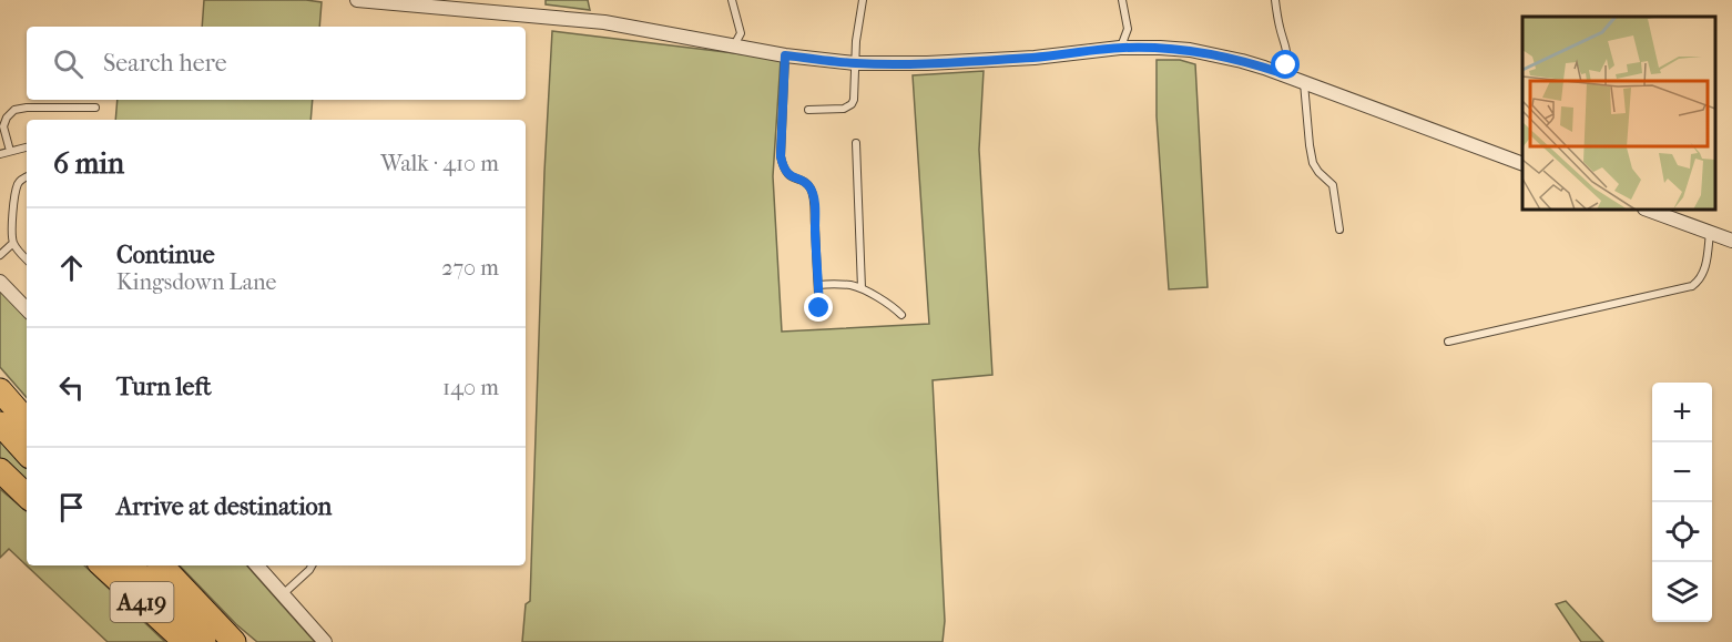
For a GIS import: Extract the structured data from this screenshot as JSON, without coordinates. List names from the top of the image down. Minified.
{"streets":{"highway":["A419"]},"page":{"search":"Search here","heading":["6 min","Walk · 410 m"],"list":[["Continue","Kingsdown Lane","270 m"],["Turn left","140 m"],"Arrive at destination"],"map_buttons":["+","−"]}}
